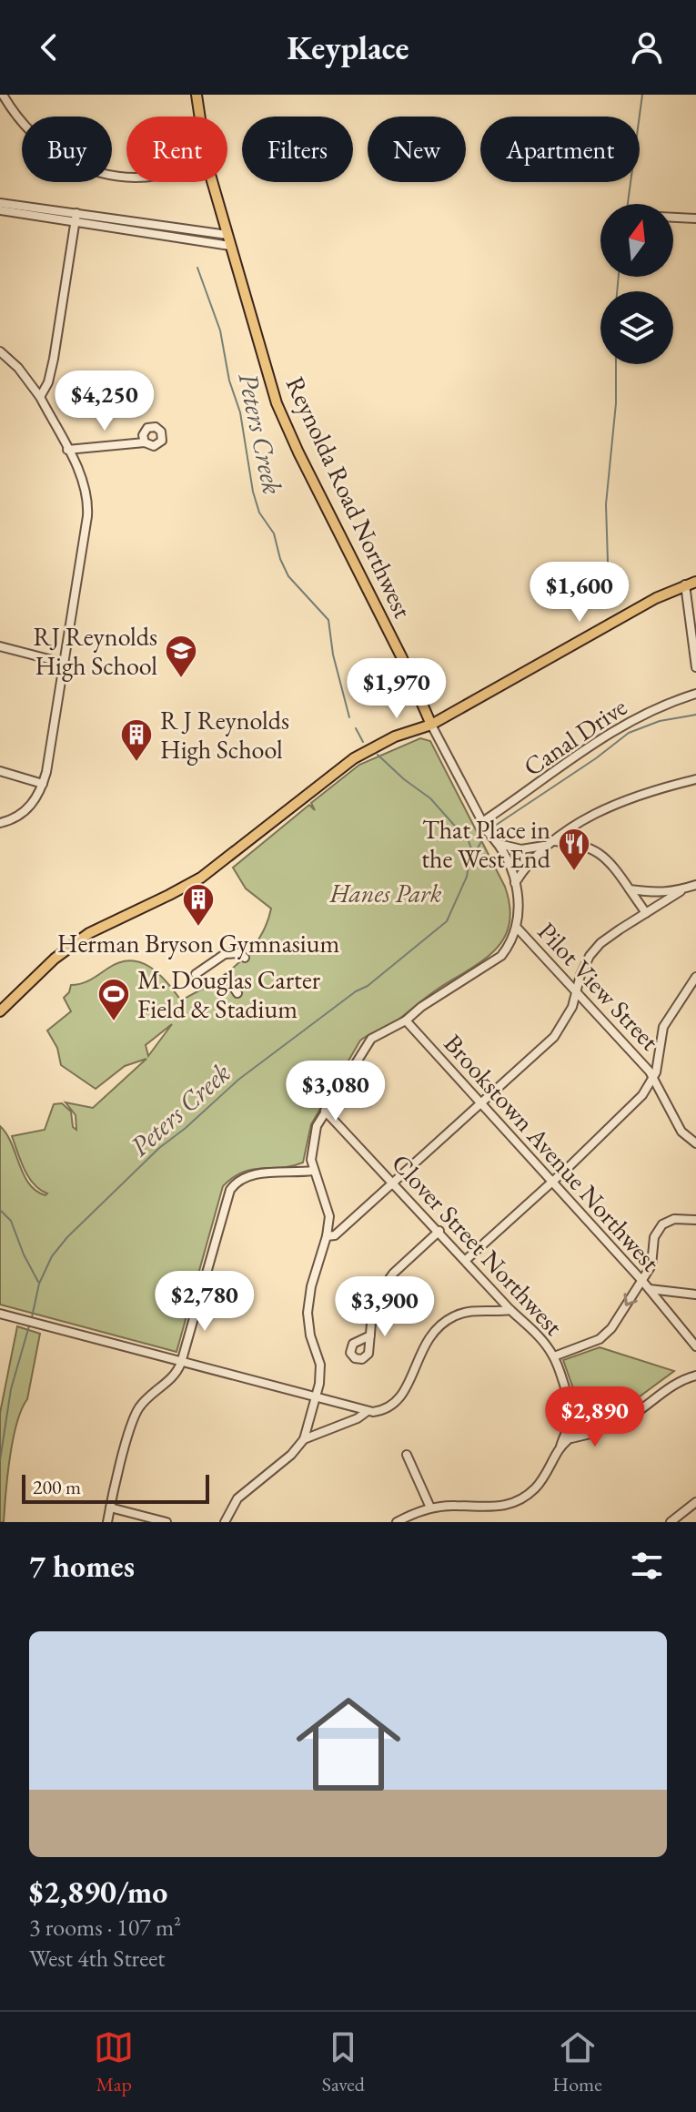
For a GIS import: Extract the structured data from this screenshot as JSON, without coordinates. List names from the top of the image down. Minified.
{"streets":{"main road":["Reynolda Road Northwest"],"street":["Canal Drive","Pilot View Street","Brookstown Avenue Northwest","Clover Street Northwest"]},"crossings":[["Reynolda Road Northwest","Canal Drive"],["Reynolda Road Northwest","Pilot View Street"]],"water":["Peters Creek"],"parks":["Hanes Park"],"places":{"school or university":["RJ Reynolds High School"],"building":["R J Reynolds High School","Herman Bryson Gymnasium"],"restaurant":["That Place in the West End"],"sports":["M. Douglas Carter Field & Stadium"]},"scale_bar":"200 m","north":"top","page":{"header":"Keyplace","chip":["Buy","Rent","Filters","New","Apartment"],"price":["$4,250","$1,600","$1,970","$3,080","$2,780","$3,900","$2,890"],"scale":"200 m","heading":"7 homes","list":[{"name":"$2,890/mo","note":"3 rooms · 107 m² · West 4th Street"}],"tabs":["Map","Saved","Home"]}}
